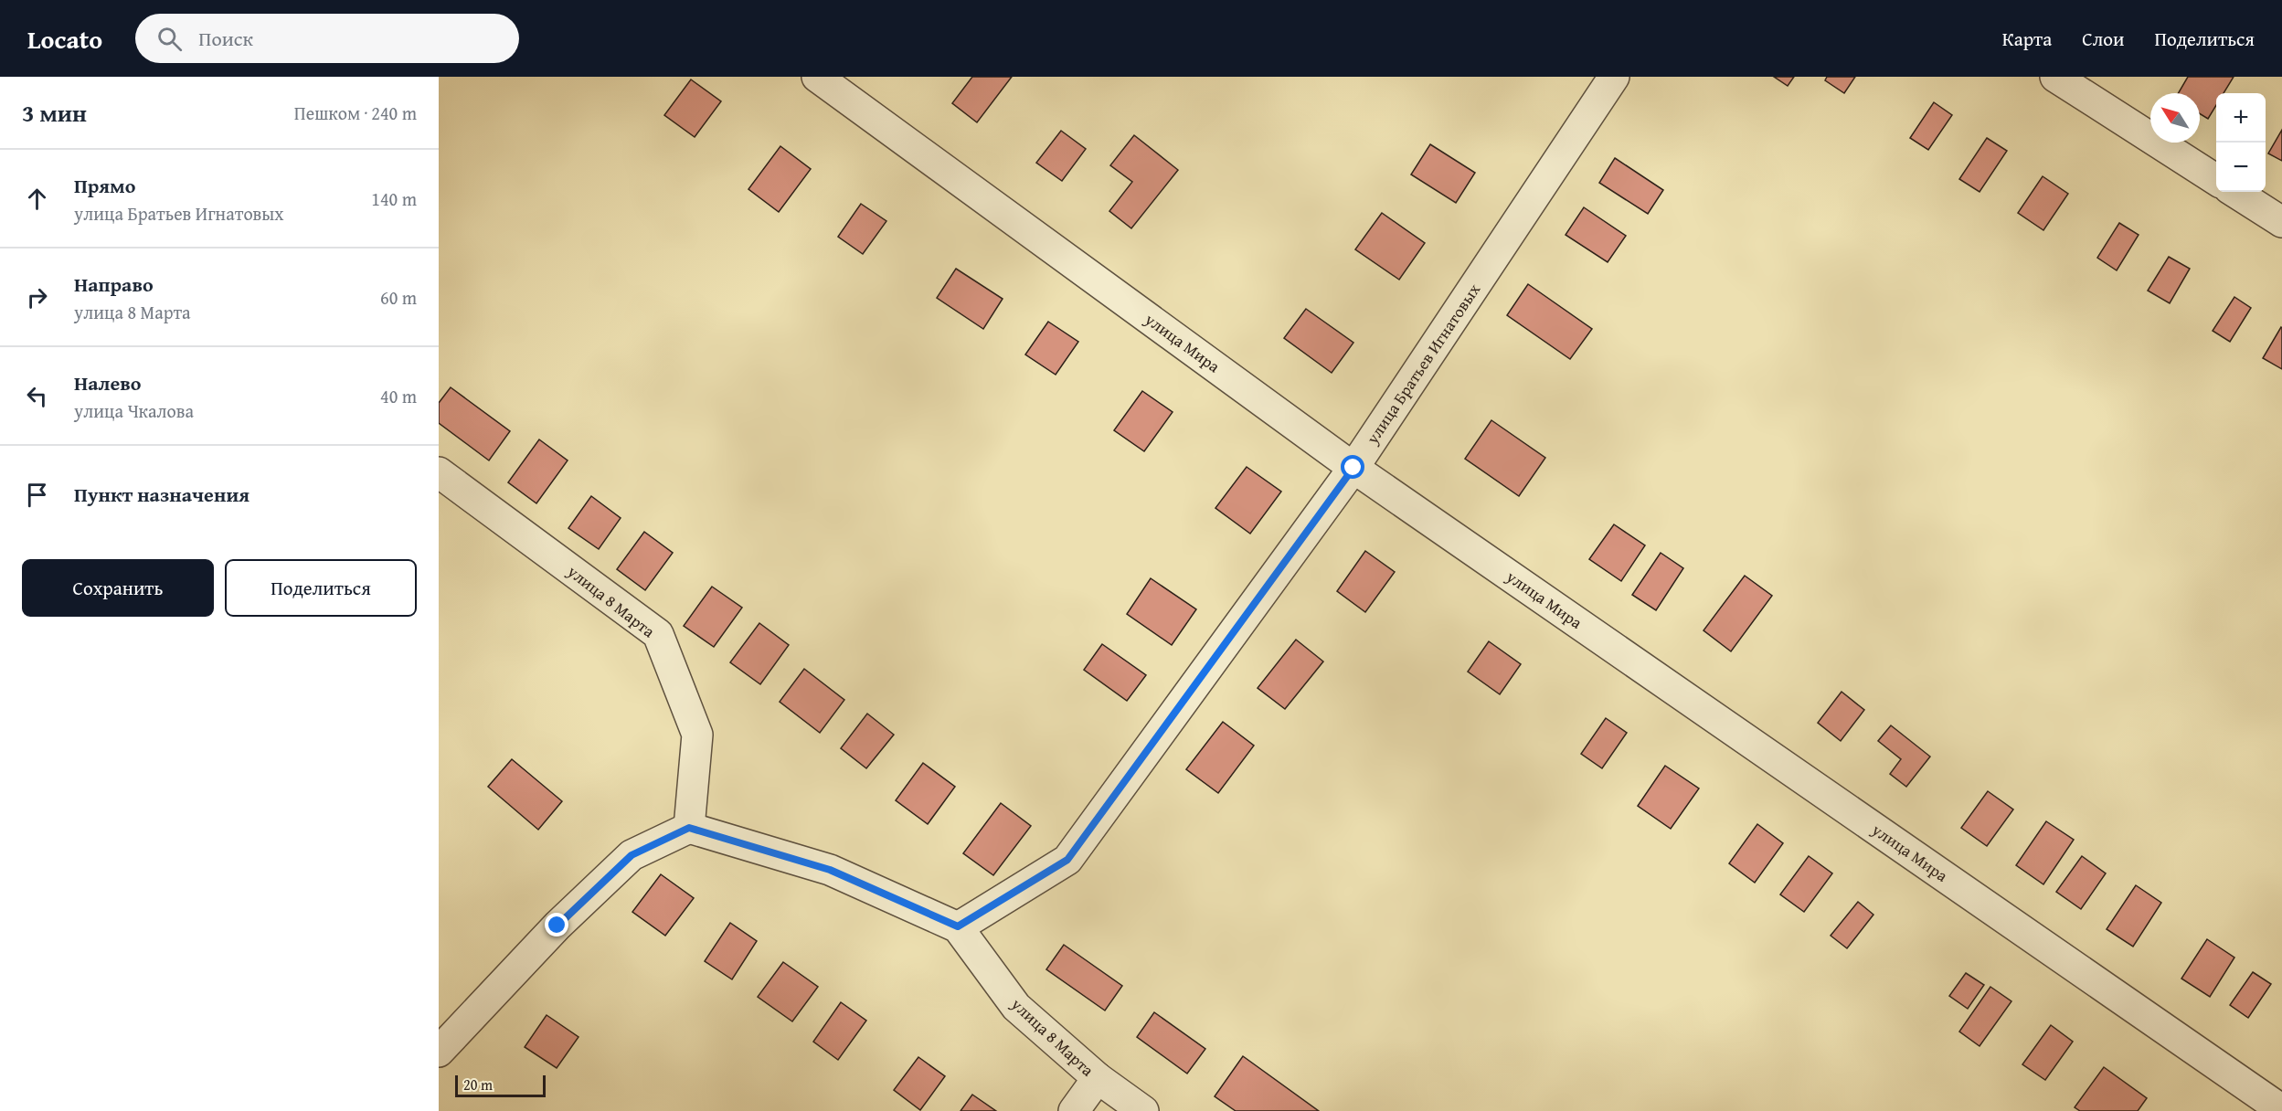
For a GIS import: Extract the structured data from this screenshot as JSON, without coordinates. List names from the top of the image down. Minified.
{"streets":{"street":["улица Мира","улица Братьев Игнатовых","улица 8 Марта"]},"crossings":[["улица Мира","улица Братьев Игнатовых"],["улица Братьев Игнатовых","улица 8 Марта"]],"scale_bar":"20 m","north":"top left","page":{"header":"Locato","search":"Поиск","nav":["Карта","Слои","Поделиться"],"heading":["3 мин","Пешком · 240 m"],"map_buttons":["+","−"],"list":[["Прямо","улица Братьев Игнатовых","140 m"],["Направо","улица 8 Марта","60 m"],["Налево","улица Чкалова","40 m"],"Пункт назначения"],"buttons":["Сохранить","Поделиться"],"scale":"20 m"}}
